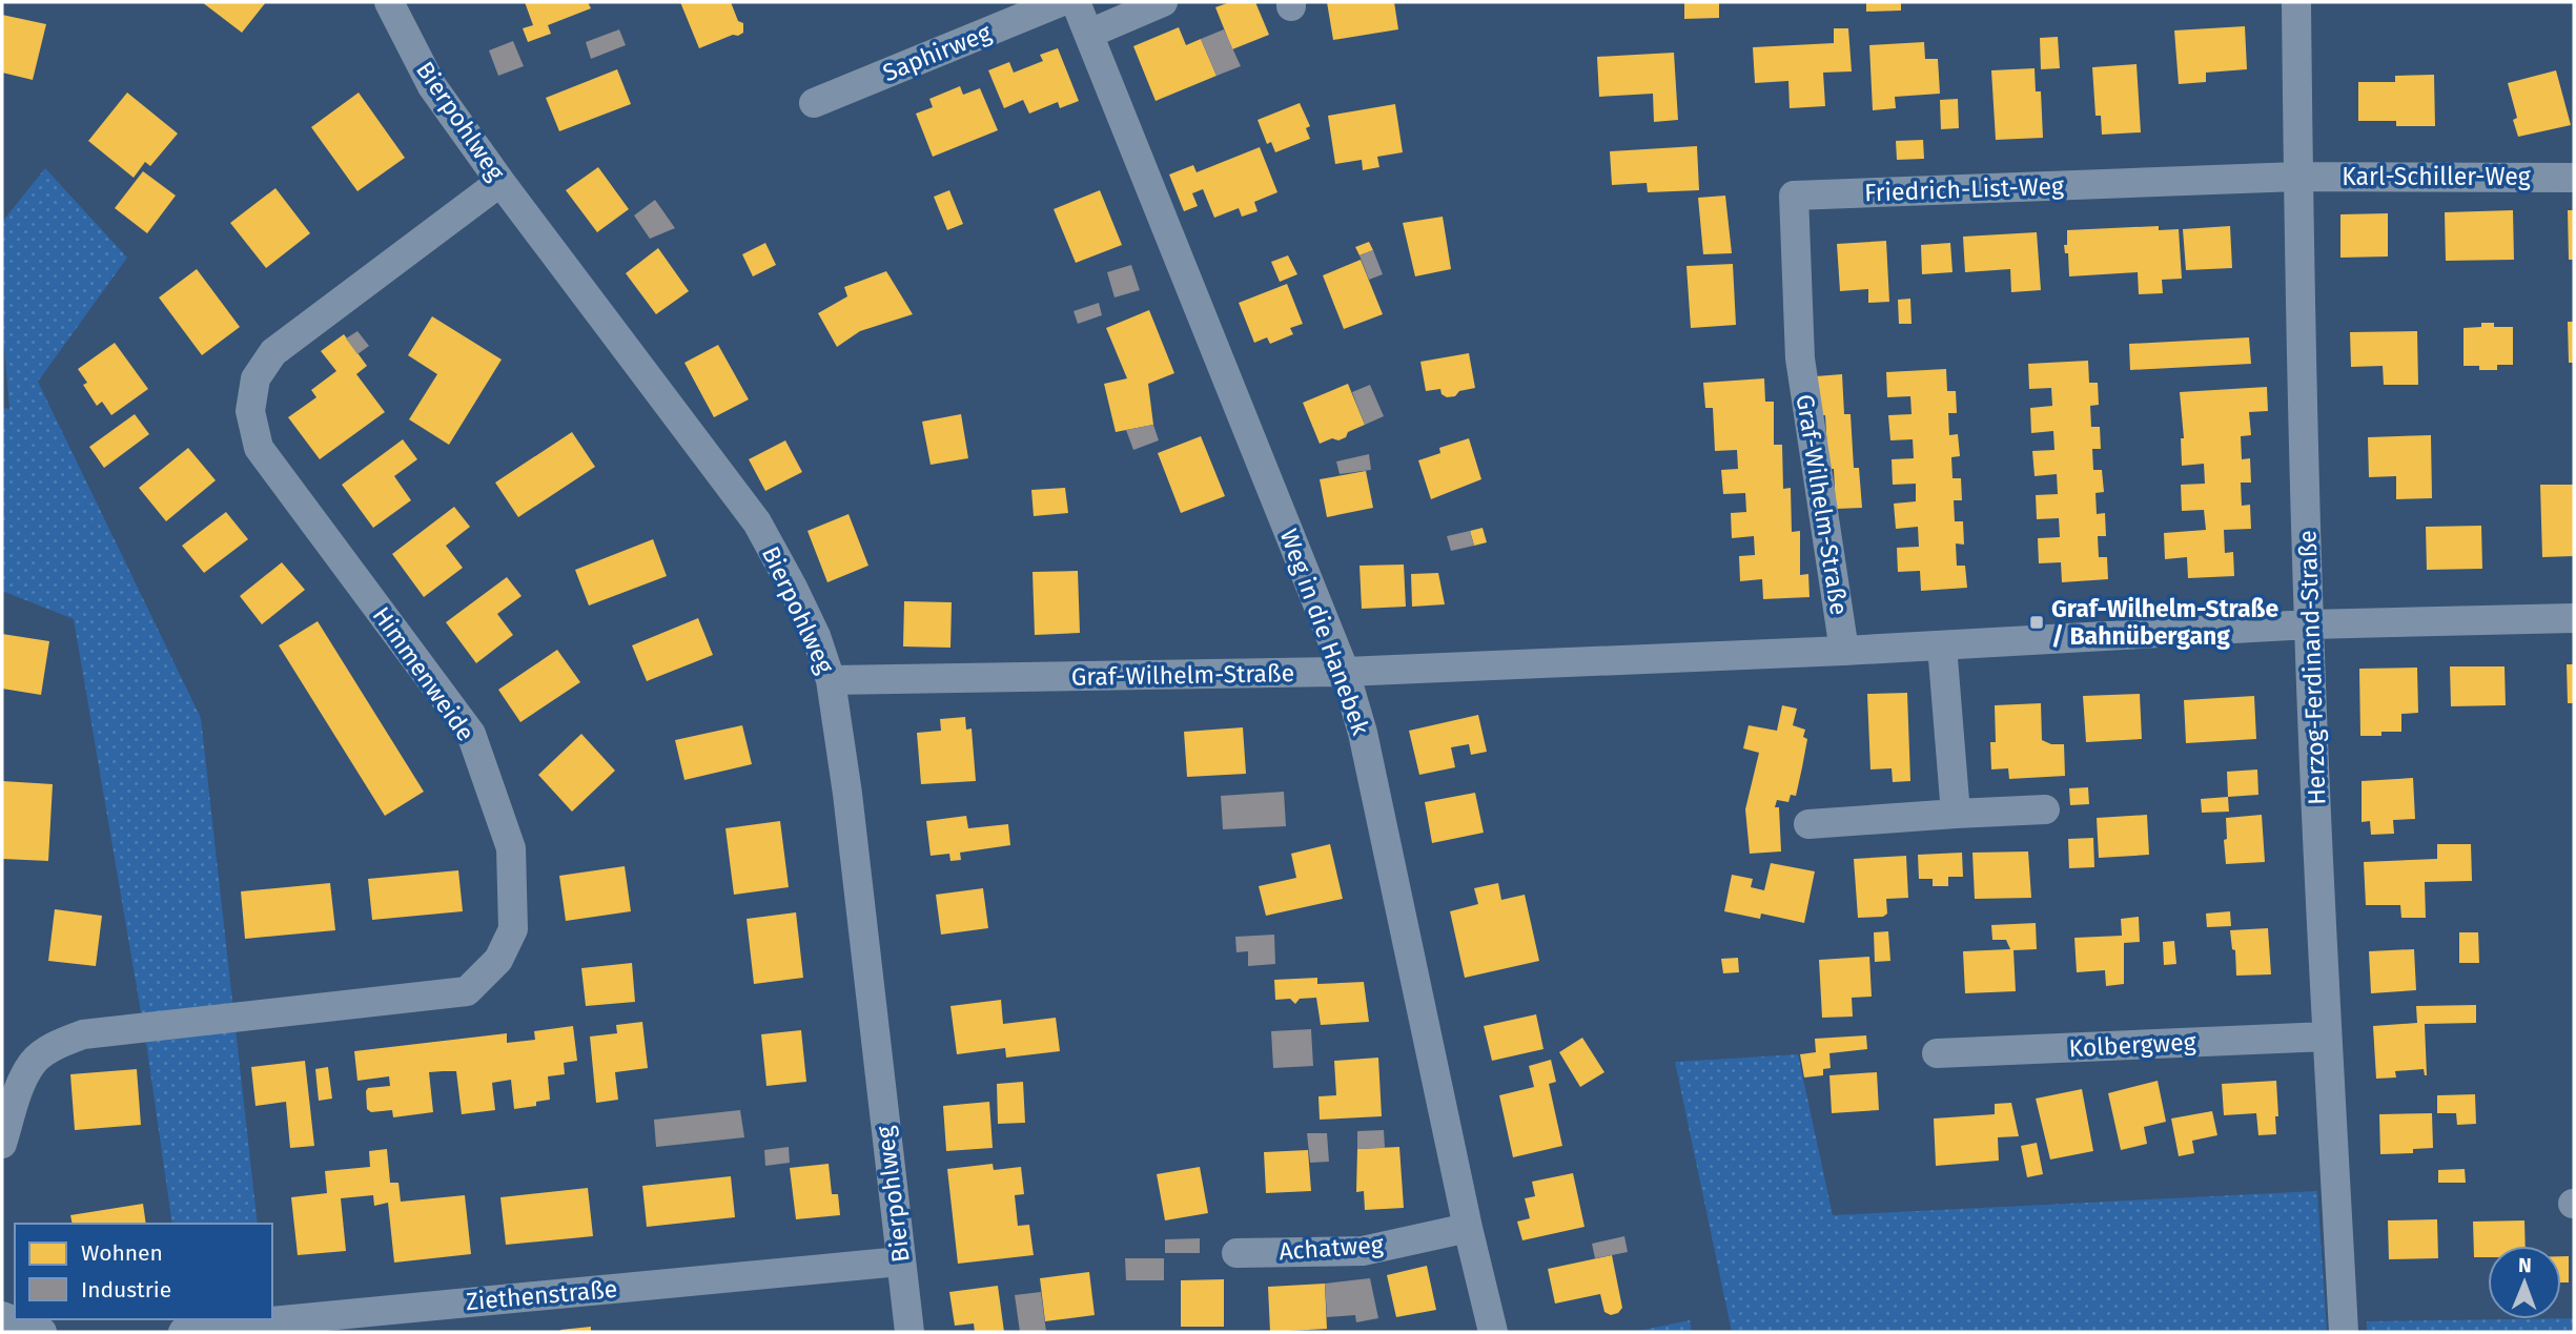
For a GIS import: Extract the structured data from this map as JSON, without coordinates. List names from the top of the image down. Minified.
{"streets":{"street":["Saphirweg","Bierpohlweg","Karl-Schiller-Weg","Friedrich-List-Weg","Graf-Wilhelm-Straße","Weg in die Hanebek","Herzog-Ferdinand-Straße","Himmenweide","Kolbergweg","Achatweg","Ziethenstraße"]},"crossings":[["Bierpohlweg","Graf-Wilhelm-Straße"],["Bierpohlweg","Himmenweide"],["Bierpohlweg","Ziethenstraße"],["Karl-Schiller-Weg","Friedrich-List-Weg"],["Karl-Schiller-Weg","Herzog-Ferdinand-Straße"],["Friedrich-List-Weg","Graf-Wilhelm-Straße"],["Friedrich-List-Weg","Herzog-Ferdinand-Straße"],["Graf-Wilhelm-Straße","Weg in die Hanebek"],["Graf-Wilhelm-Straße","Herzog-Ferdinand-Straße"],["Weg in die Hanebek","Achatweg"],["Herzog-Ferdinand-Straße","Kolbergweg"]],"places":{"transit":["Graf-Wilhelm-Straße / Bahnübergang"]},"legend":["Wohnen","Industrie"],"north":"top"}
